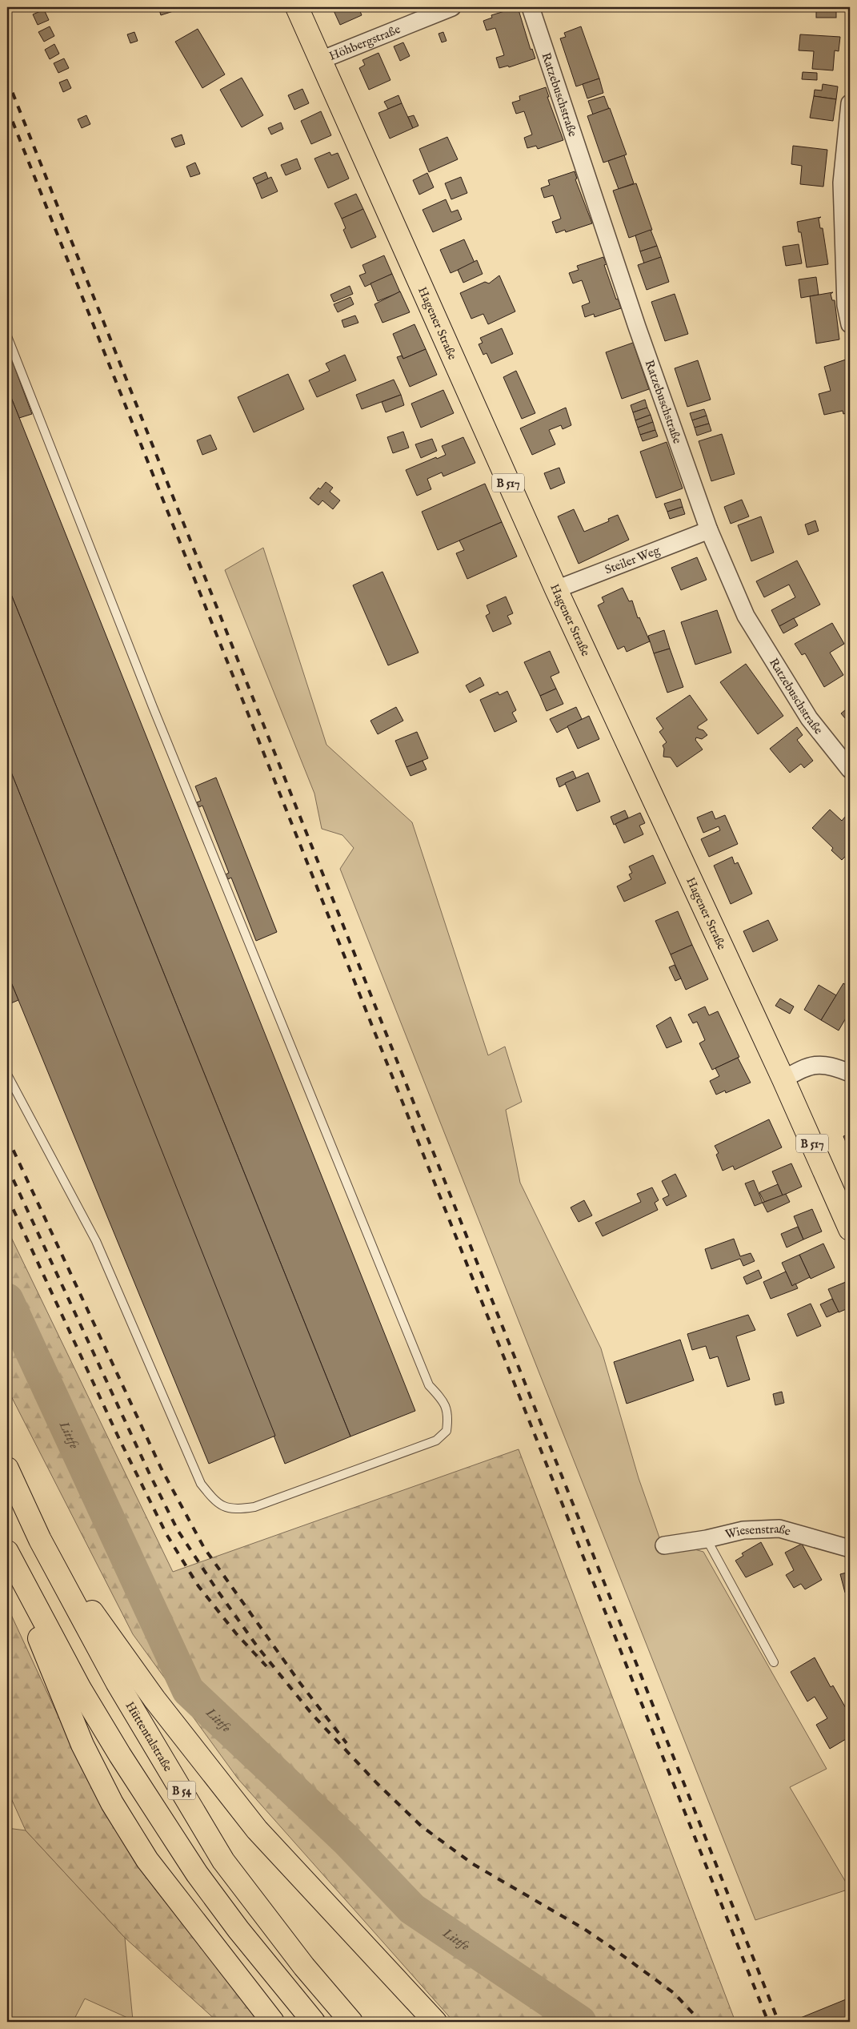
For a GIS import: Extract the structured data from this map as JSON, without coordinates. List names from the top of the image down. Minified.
{"streets":{"main road":["Hagener Straße","B 517","Hüttentalstraße","B 54"],"street":["Höhbergstraße","Ratzebuschstraße","Steiler Weg","Wiesenstraße"]},"crossings":[["Höhbergstraße","Hagener Straße"],["Ratzebuschstraße","Steiler Weg"],["Hagener Straße","Steiler Weg"]],"water":["Littfe"]}
